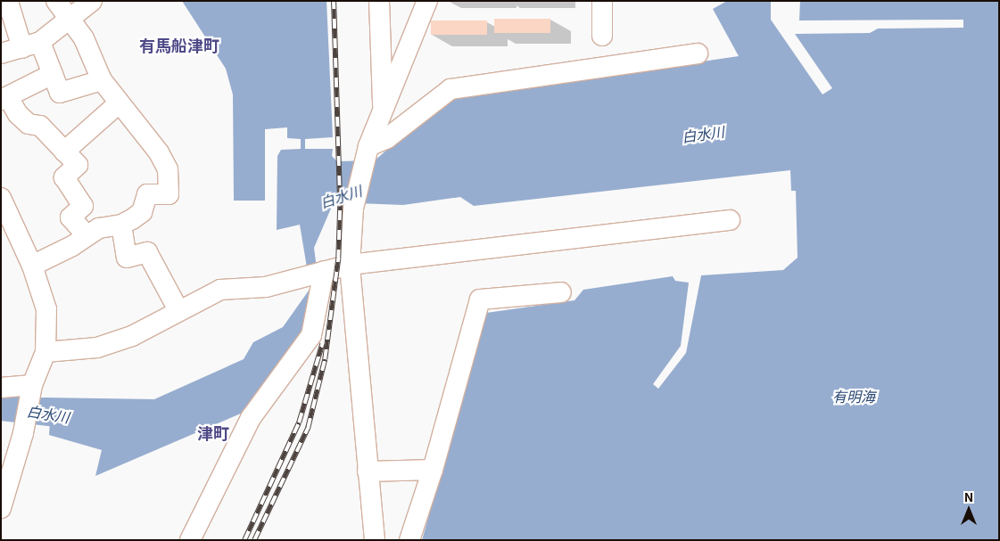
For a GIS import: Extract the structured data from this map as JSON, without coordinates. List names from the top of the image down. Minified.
{"districts":["有馬船津町","津町"],"water":["白水川","有明海"],"north":"top"}
